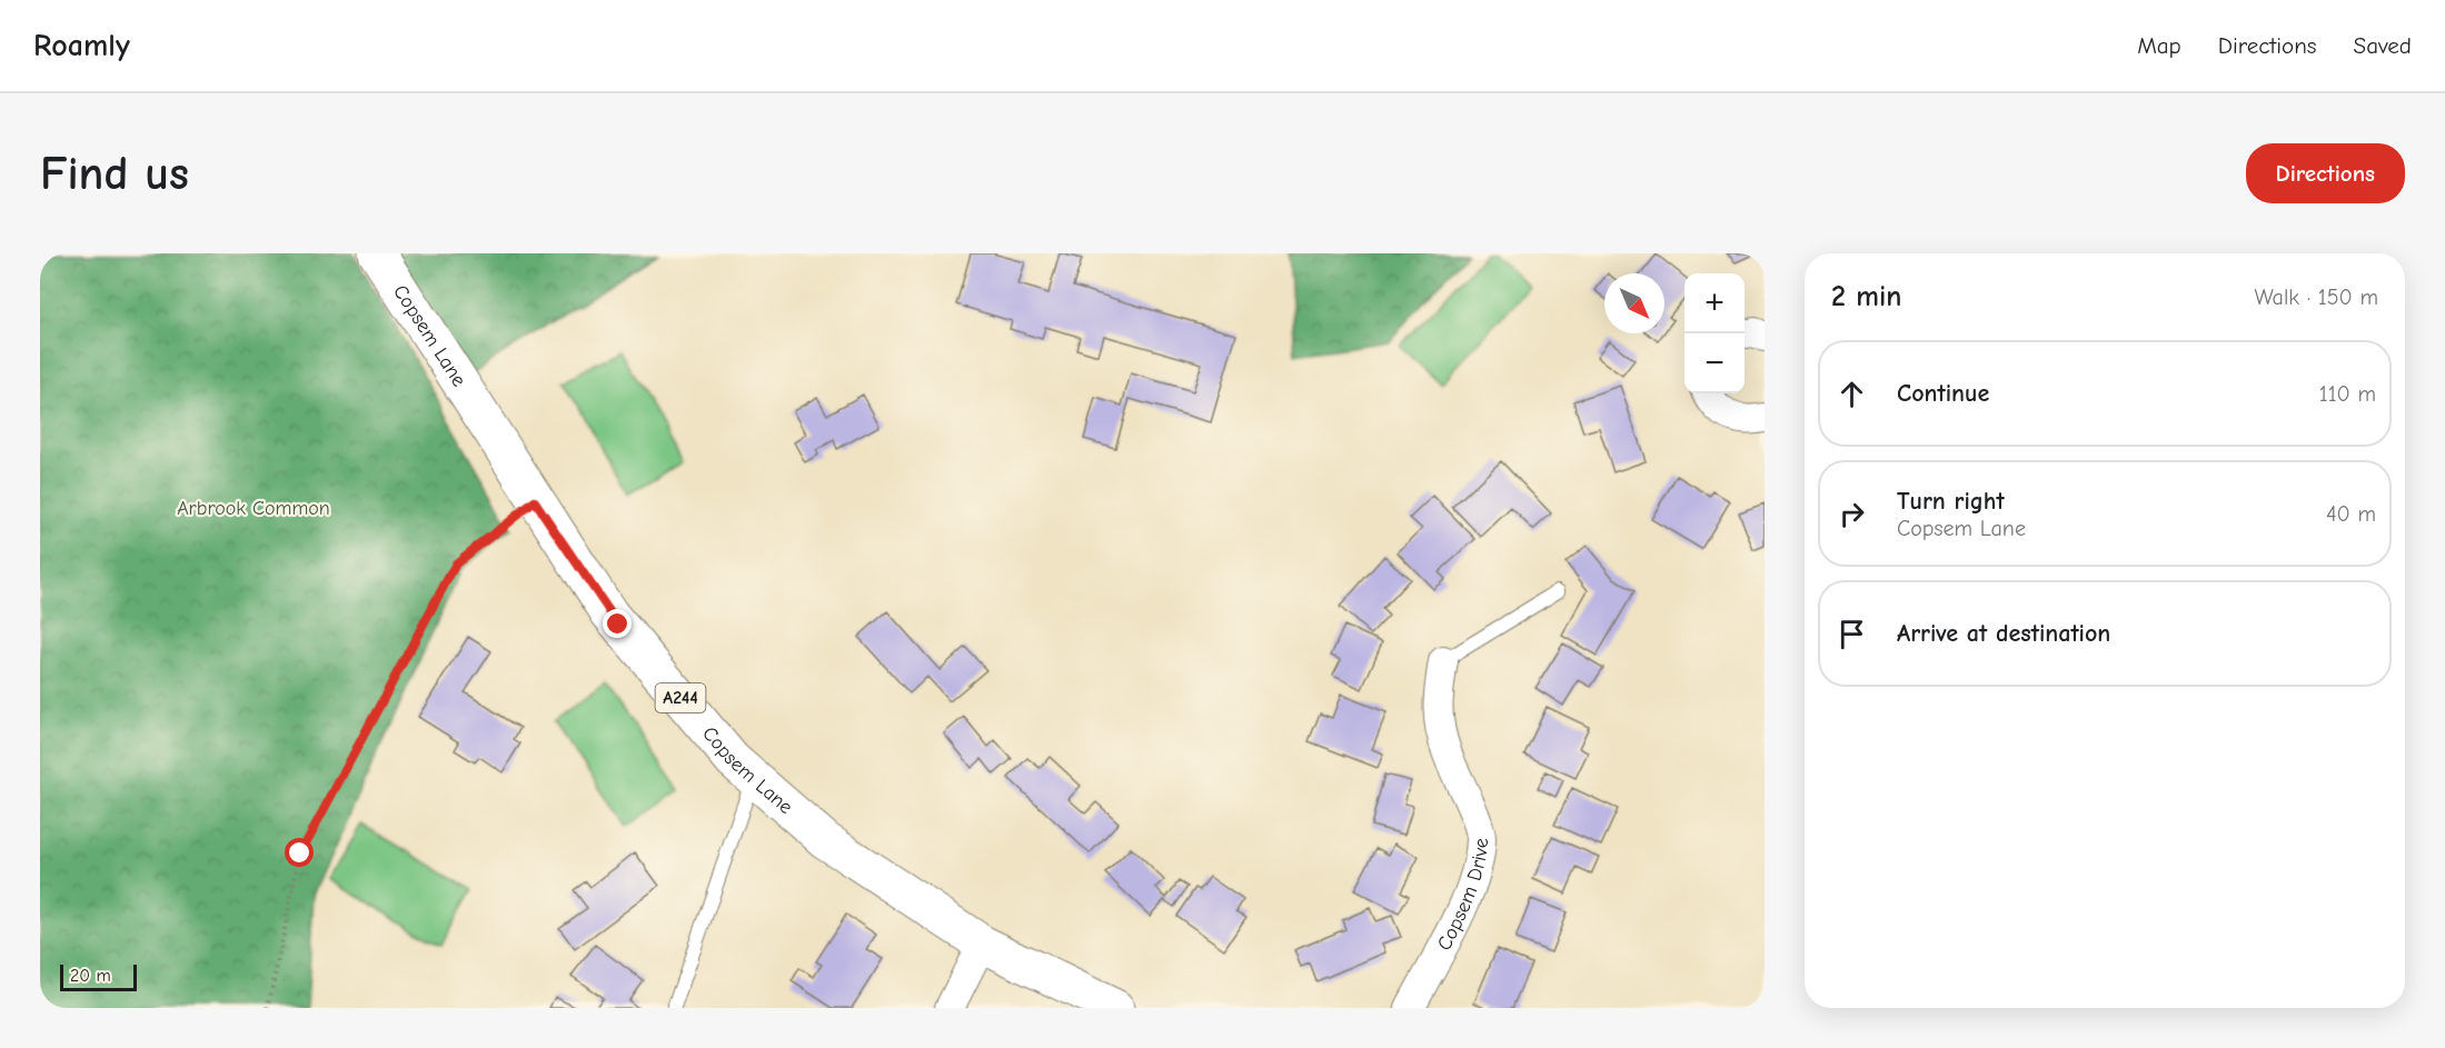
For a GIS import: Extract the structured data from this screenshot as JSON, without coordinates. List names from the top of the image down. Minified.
{"streets":{"main road":["Copsem Lane","A244"],"street":["Copsem Drive"]},"parks":["Arbrook Common"],"scale_bar":"20 m","north":"bottom right","page":{"header":"Roamly","nav":["Map","Directions","Saved"],"buttons":"Directions","title":"Find us","heading":["2 min","Walk · 150 m"],"map_buttons":["+","−"],"list":[["Continue","110 m"],["Turn right","Copsem Lane","40 m"],"Arrive at destination"],"scale":"20 m"}}
